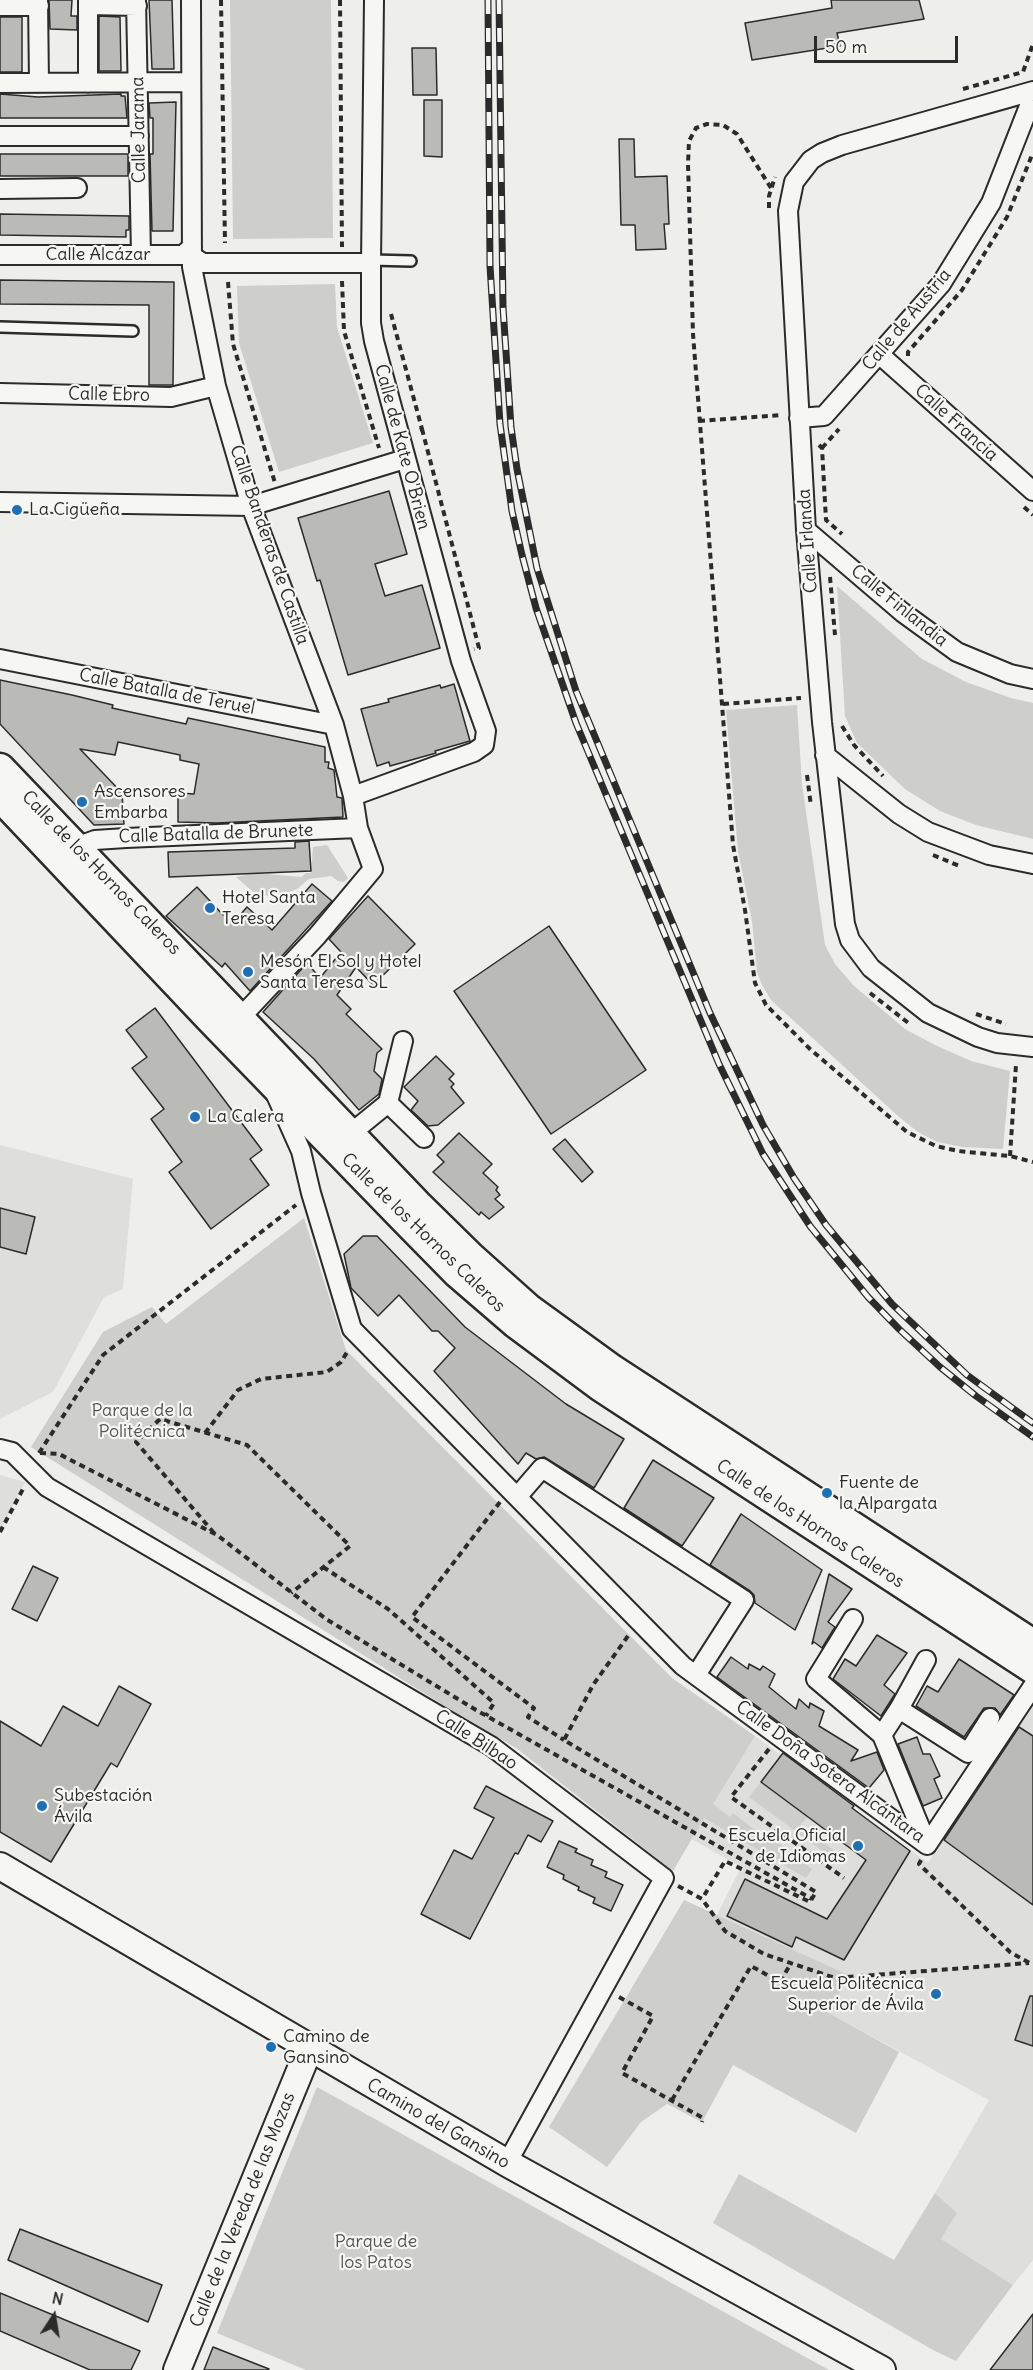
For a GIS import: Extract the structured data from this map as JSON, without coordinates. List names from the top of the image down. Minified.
{"streets":{"main road":["Calle de los Hornos Caleros"],"street":["Calle Jarama","Calle Alcázar","Calle de Austria","Calle Ebro","Calle Francia","Calle de Kate O'Brien","Calle Irlanda","Calle Banderas de Castilla","Calle Finlandia","Calle Batalla de Teruel","Calle Batalla de Brunete","Calle Bilbao","Calle Doña Sotera Alcántara","Camino del Gansino","Calle de la Vereda de las Mozas"]},"crossings":[["Calle Jarama","Calle Alcázar"],["Calle Alcázar","Calle de Kate O'Brien"],["Calle Alcázar","Calle Banderas de Castilla"],["Calle de Austria","Calle Francia"],["Calle de Austria","Calle Irlanda"],["Calle Ebro","Calle Banderas de Castilla"],["Calle de Kate O'Brien","Calle Banderas de Castilla"],["Calle Irlanda","Calle Finlandia"],["Calle Banderas de Castilla","Calle Batalla de Teruel"],["Calle Banderas de Castilla","Calle Batalla de Brunete"],["Calle Banderas de Castilla","Calle de los Hornos Caleros"],["Calle Batalla de Brunete","Calle de los Hornos Caleros"],["Calle de los Hornos Caleros","Calle Doña Sotera Alcántara"],["Camino del Gansino","Calle de la Vereda de las Mozas"]],"parks":["Parque de la Politécnica","Parque de los Patos"],"places":["La Cigüeña","Ascensores Embarba","Hotel Santa Teresa","Mesón El Sol y Hotel Santa Teresa SL","La Calera","Fuente de la Alpargata","Subestación Ávila","Escuela Oficial de Idiomas","Escuela Politécnica Superior de Ávila","Camino de Gansino"],"scale_bar":"50 m","north":"top"}
